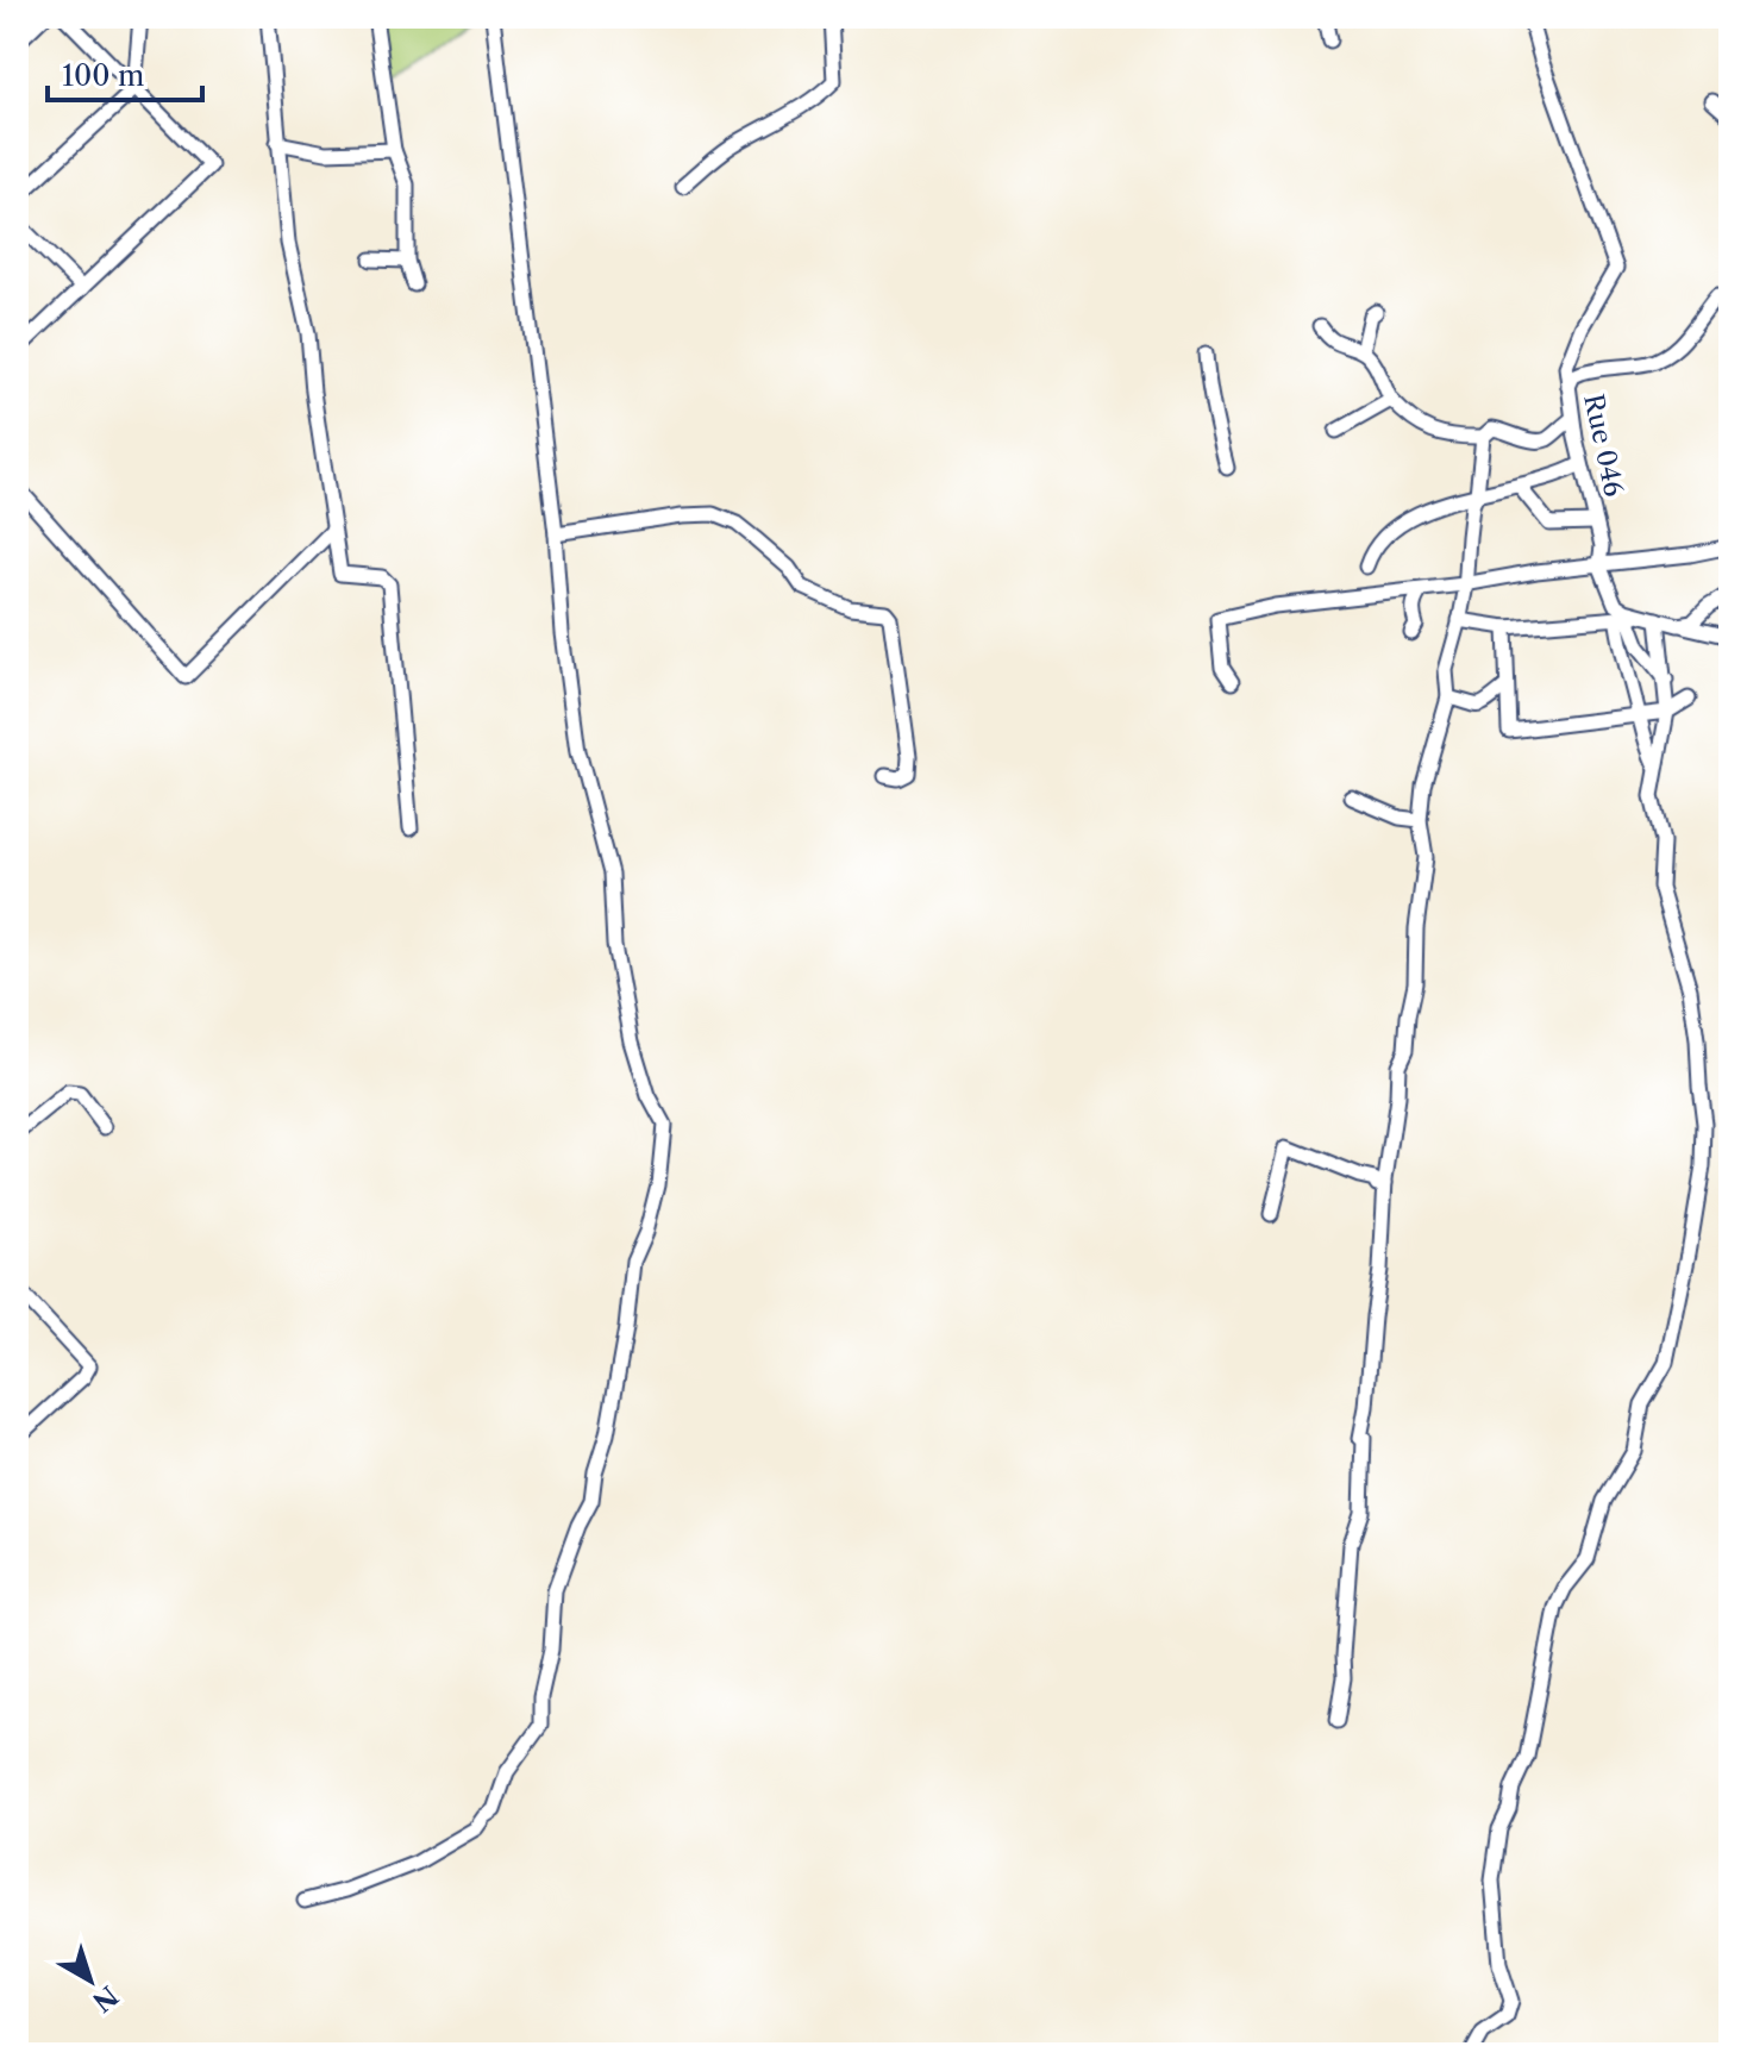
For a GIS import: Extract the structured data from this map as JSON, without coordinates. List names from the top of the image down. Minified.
{"streets":{"street":["Rue 046"]},"scale_bar":"100 m","north":"bottom right"}
